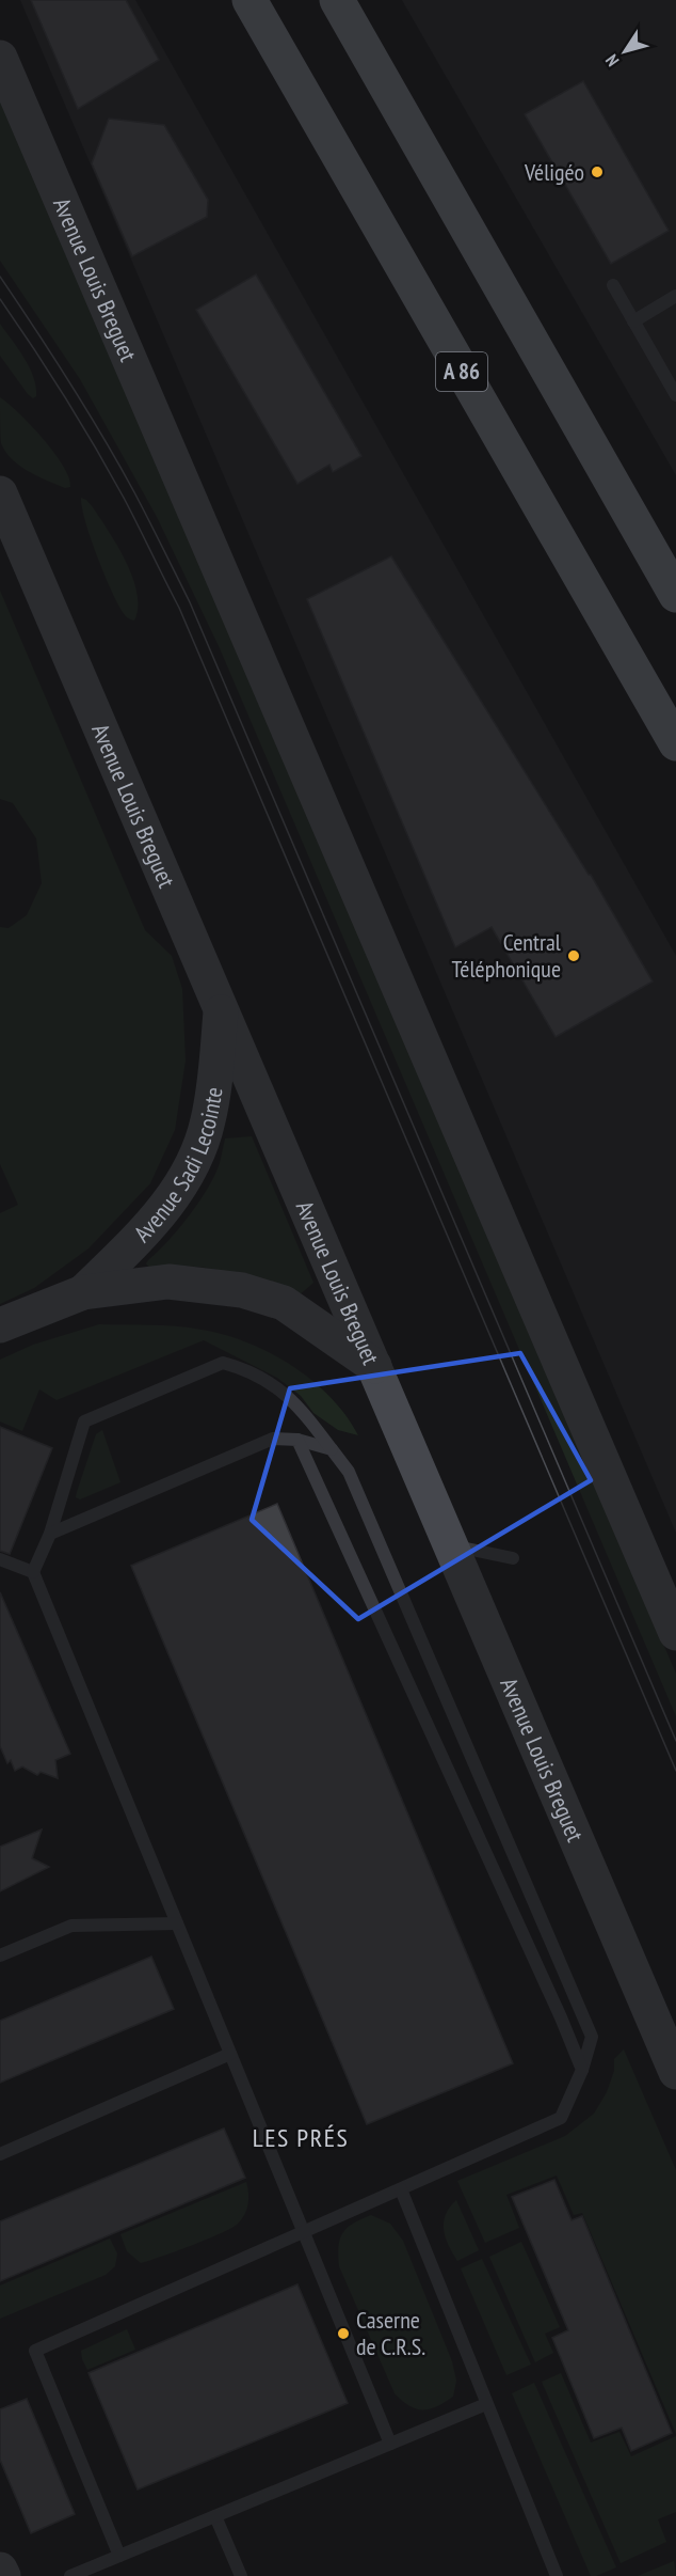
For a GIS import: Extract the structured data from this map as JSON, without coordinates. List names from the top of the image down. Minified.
{"streets":{"highway":["A 86"],"main road":["Avenue Louis Breguet","Avenue Sadi Lecointe"]},"crossings":[["Avenue Louis Breguet","Avenue Sadi Lecointe"]],"districts":["LES PRÉS"],"places":["Véligéo","Central Téléphonique","Caserne de C.R.S."],"north":"bottom left"}
